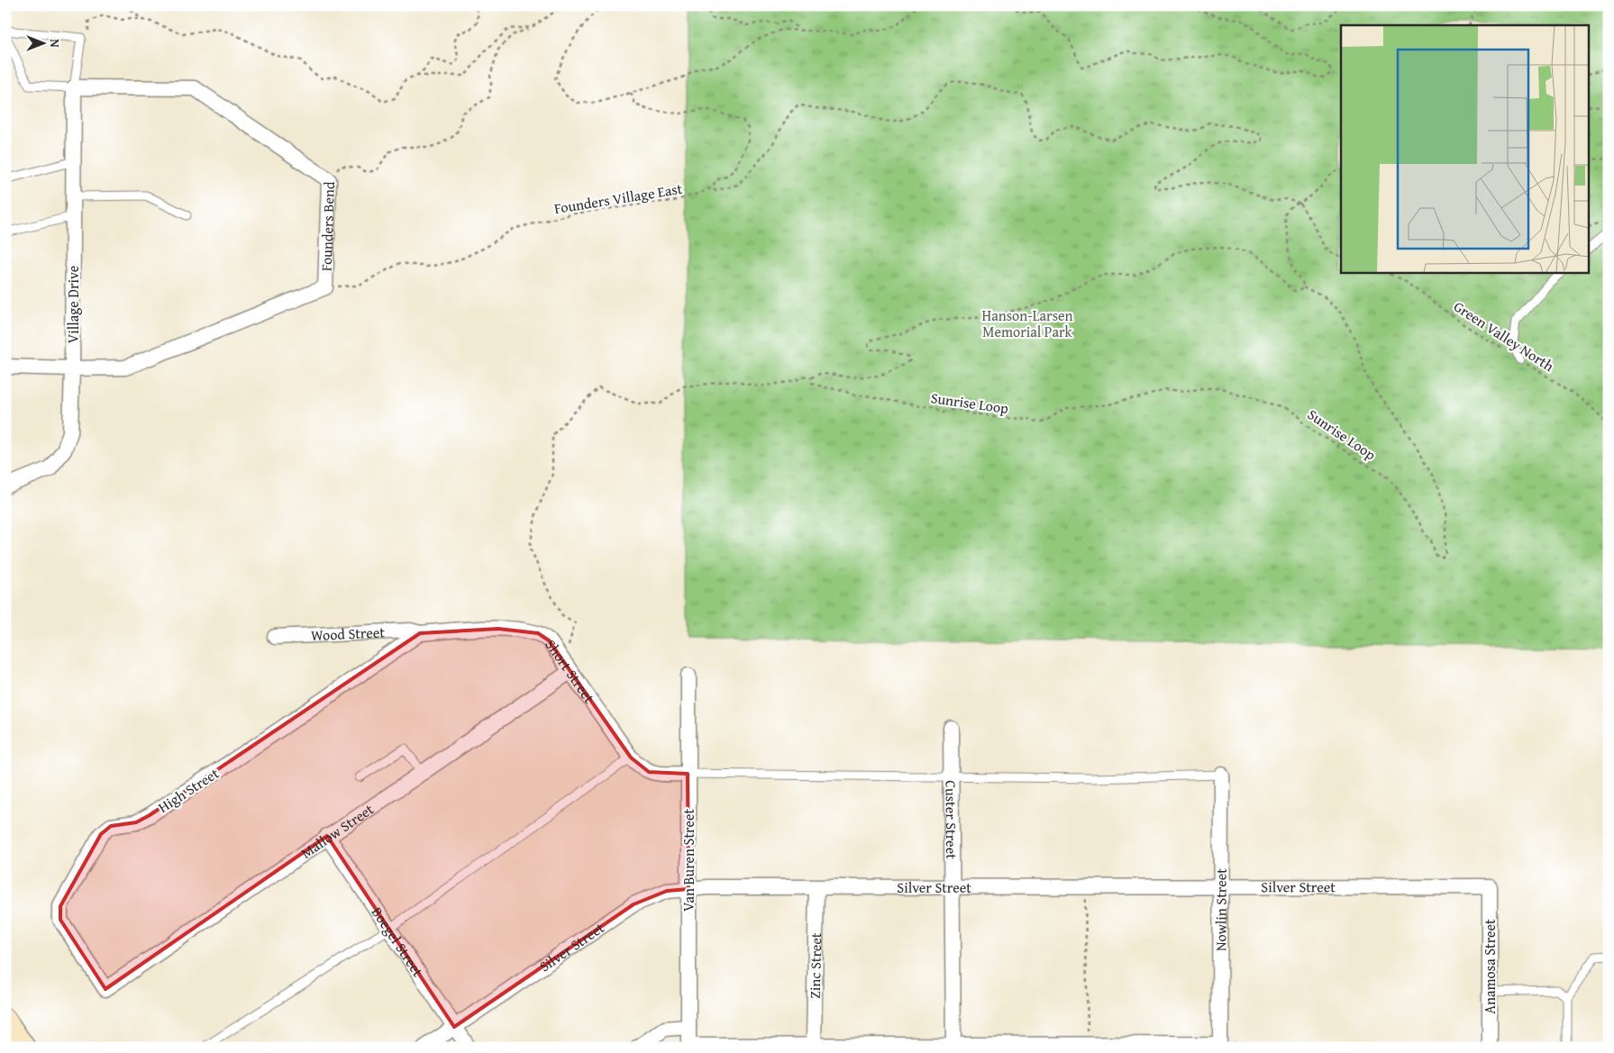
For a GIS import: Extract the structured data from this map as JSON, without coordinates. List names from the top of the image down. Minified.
{"streets":{"street":["Founders Bend","Village Drive","Wood Street","Short Street","High Street","Custer Street","Mallow Street","Van Buren Street","Silver Street","Nowlin Street","Boegel Street","Zinc Street","Anamosa Street"],"path":["Founders Village East","Green Valley North","Sunrise Loop"]},"crossings":[["Founders Village East","Founders Bend"],["Founders Bend","Village Drive"],["Wood Street","Short Street"],["Wood Street","High Street"],["Short Street","High Street"],["Short Street","Mallow Street"],["Short Street","Van Buren Street"],["High Street","Mallow Street"],["Custer Street","Silver Street"],["Mallow Street","Boegel Street"],["Van Buren Street","Silver Street"],["Van Buren Street","Zinc Street"],["Silver Street","Nowlin Street"],["Silver Street","Boegel Street"],["Silver Street","Zinc Street"],["Silver Street","Anamosa Street"]],"parks":["Hanson-Larsen Memorial Park"],"north":"right"}
